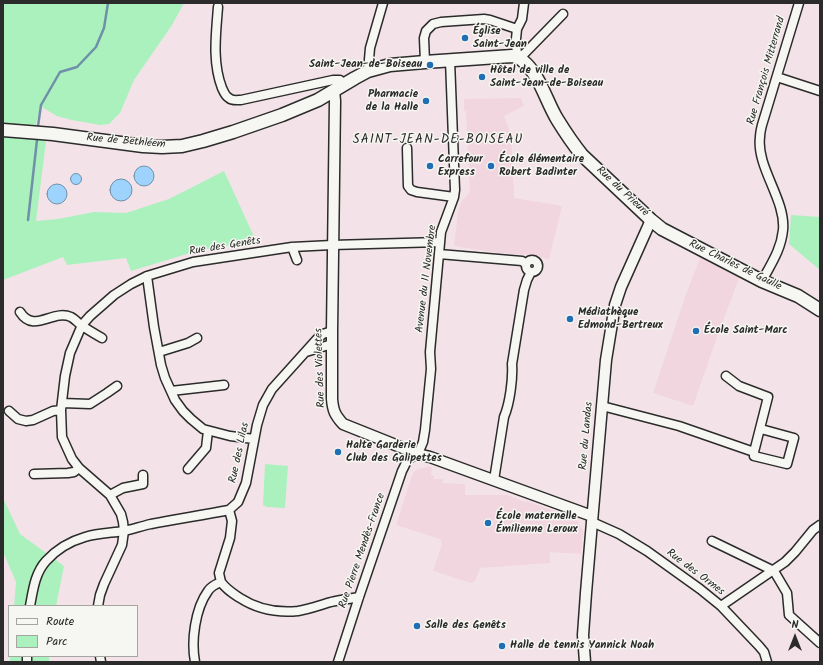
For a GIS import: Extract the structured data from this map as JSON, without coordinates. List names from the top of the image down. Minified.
{"streets":{"main road":["Rue de Bethléem","Rue du Prieuré","Rue Charles de Gaulle"],"street":["Rue François Mitterrand","Rue des Genêts","Avenue du 11 Novembre","Rue des Violettes","Rue du Landas","Rue des Lilas","Rue Pierre Mendès-France","Rue des Ormes"]},"crossings":[["Rue François Mitterrand","Rue Charles de Gaulle"],["Rue de Bethléem","Rue du Prieuré"],["Rue de Bethléem","Avenue du 11 Novembre"],["Rue de Bethléem","Rue des Violettes"],["Rue du Prieuré","Rue Charles de Gaulle"],["Rue du Prieuré","Rue du Landas"],["Rue des Genêts","Avenue du 11 Novembre"],["Rue des Genêts","Rue des Violettes"],["Rue Charles de Gaulle","Rue du Landas"],["Avenue du 11 Novembre","Rue des Violettes"],["Avenue du 11 Novembre","Rue Pierre Mendès-France"],["Rue des Violettes","Rue du Landas"],["Rue des Violettes","Rue des Lilas"],["Rue des Violettes","Rue Pierre Mendès-France"],["Rue des Violettes","Rue des Ormes"],["Rue du Landas","Rue des Ormes"]],"districts":["SAINT-JEAN-DE-BOISEAU"],"places":["Église Saint-Jean","Saint-Jean-de-Boiseau","Hôtel de ville de Saint-Jean-de-Boiseau","Pharmacie de la Halle","Carrefour Express","École élémentaire Robert Badinter","Médiathèque Edmond-Bertreux","École Saint-Marc","Halte Garderie Club des Galipettes","École maternelle Émilienne Leroux","Salle des Genêts","Halle de tennis Yannick Noah"],"legend":["Route","Parc"],"north":"top"}
